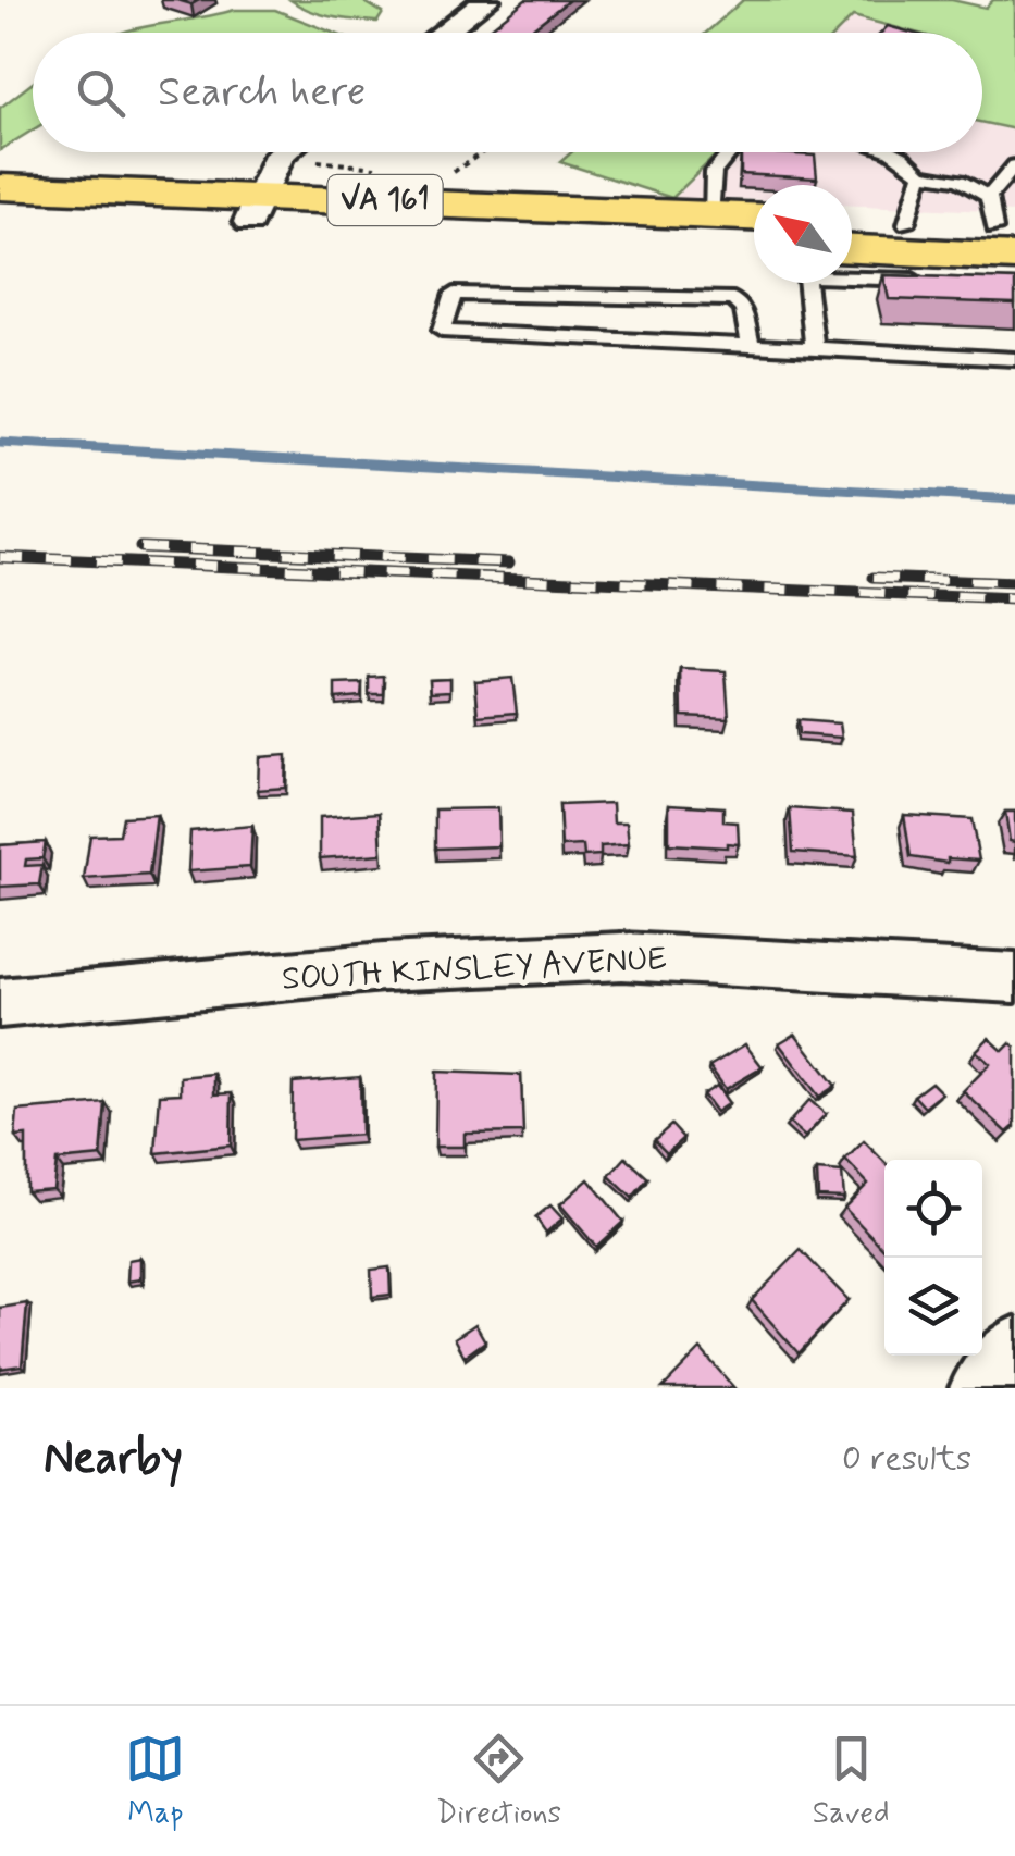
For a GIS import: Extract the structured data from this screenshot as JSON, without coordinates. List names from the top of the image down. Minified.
{"streets":{"main road":["VA 161"],"street":["SOUTH KINSLEY AVENUE"]},"north":"top left","page":{"search":"Search here","heading":["Nearby","0 results"],"nav":["Map","Directions","Saved"]}}
